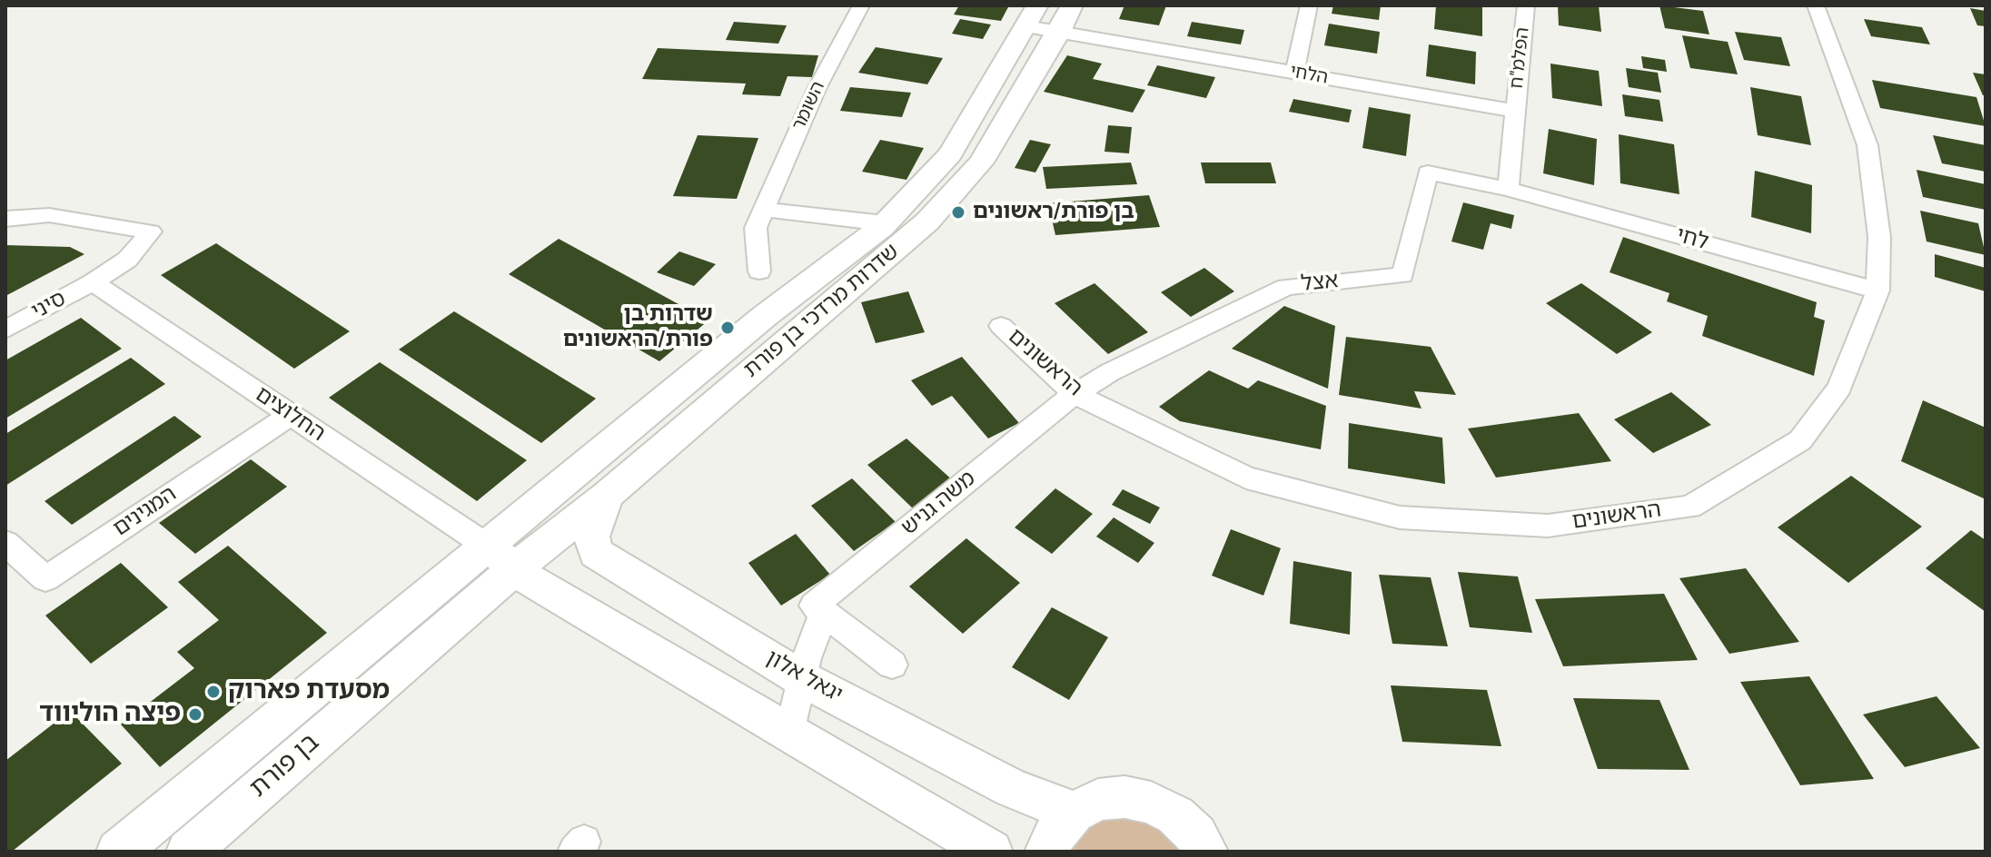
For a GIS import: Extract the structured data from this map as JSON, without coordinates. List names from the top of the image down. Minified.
{"streets":{"street":["הפלמ\"ח","הלחי","השומר","לחי","אצל","סיני","שדרות מרדכי בן פורת","הראשונים","החלוצים","משה גניש","המגינים","יגאל אלון","בן פורת"]},"crossings":[["הפלמ\"ח","הלחי"],["הלחי","שדרות מרדכי בן פורת"],["לחי","אצל"],["לחי","הראשונים"],["אצל","הראשונים"],["אצל","משה גניש"],["סיני","החלוצים"],["שדרות מרדכי בן פורת","החלוצים"],["שדרות מרדכי בן פורת","יגאל אלון"],["שדרות מרדכי בן פורת","בן פורת"],["הראשונים","משה גניש"],["החלוצים","המגינים"],["החלוצים","בן פורת"],["משה גניש","יגאל אלון"]],"places":["בן פורת/ראשונים","שדרות בן פורת/הראשונים","מסעדת פארוק","פיצה הוליווד"]}
